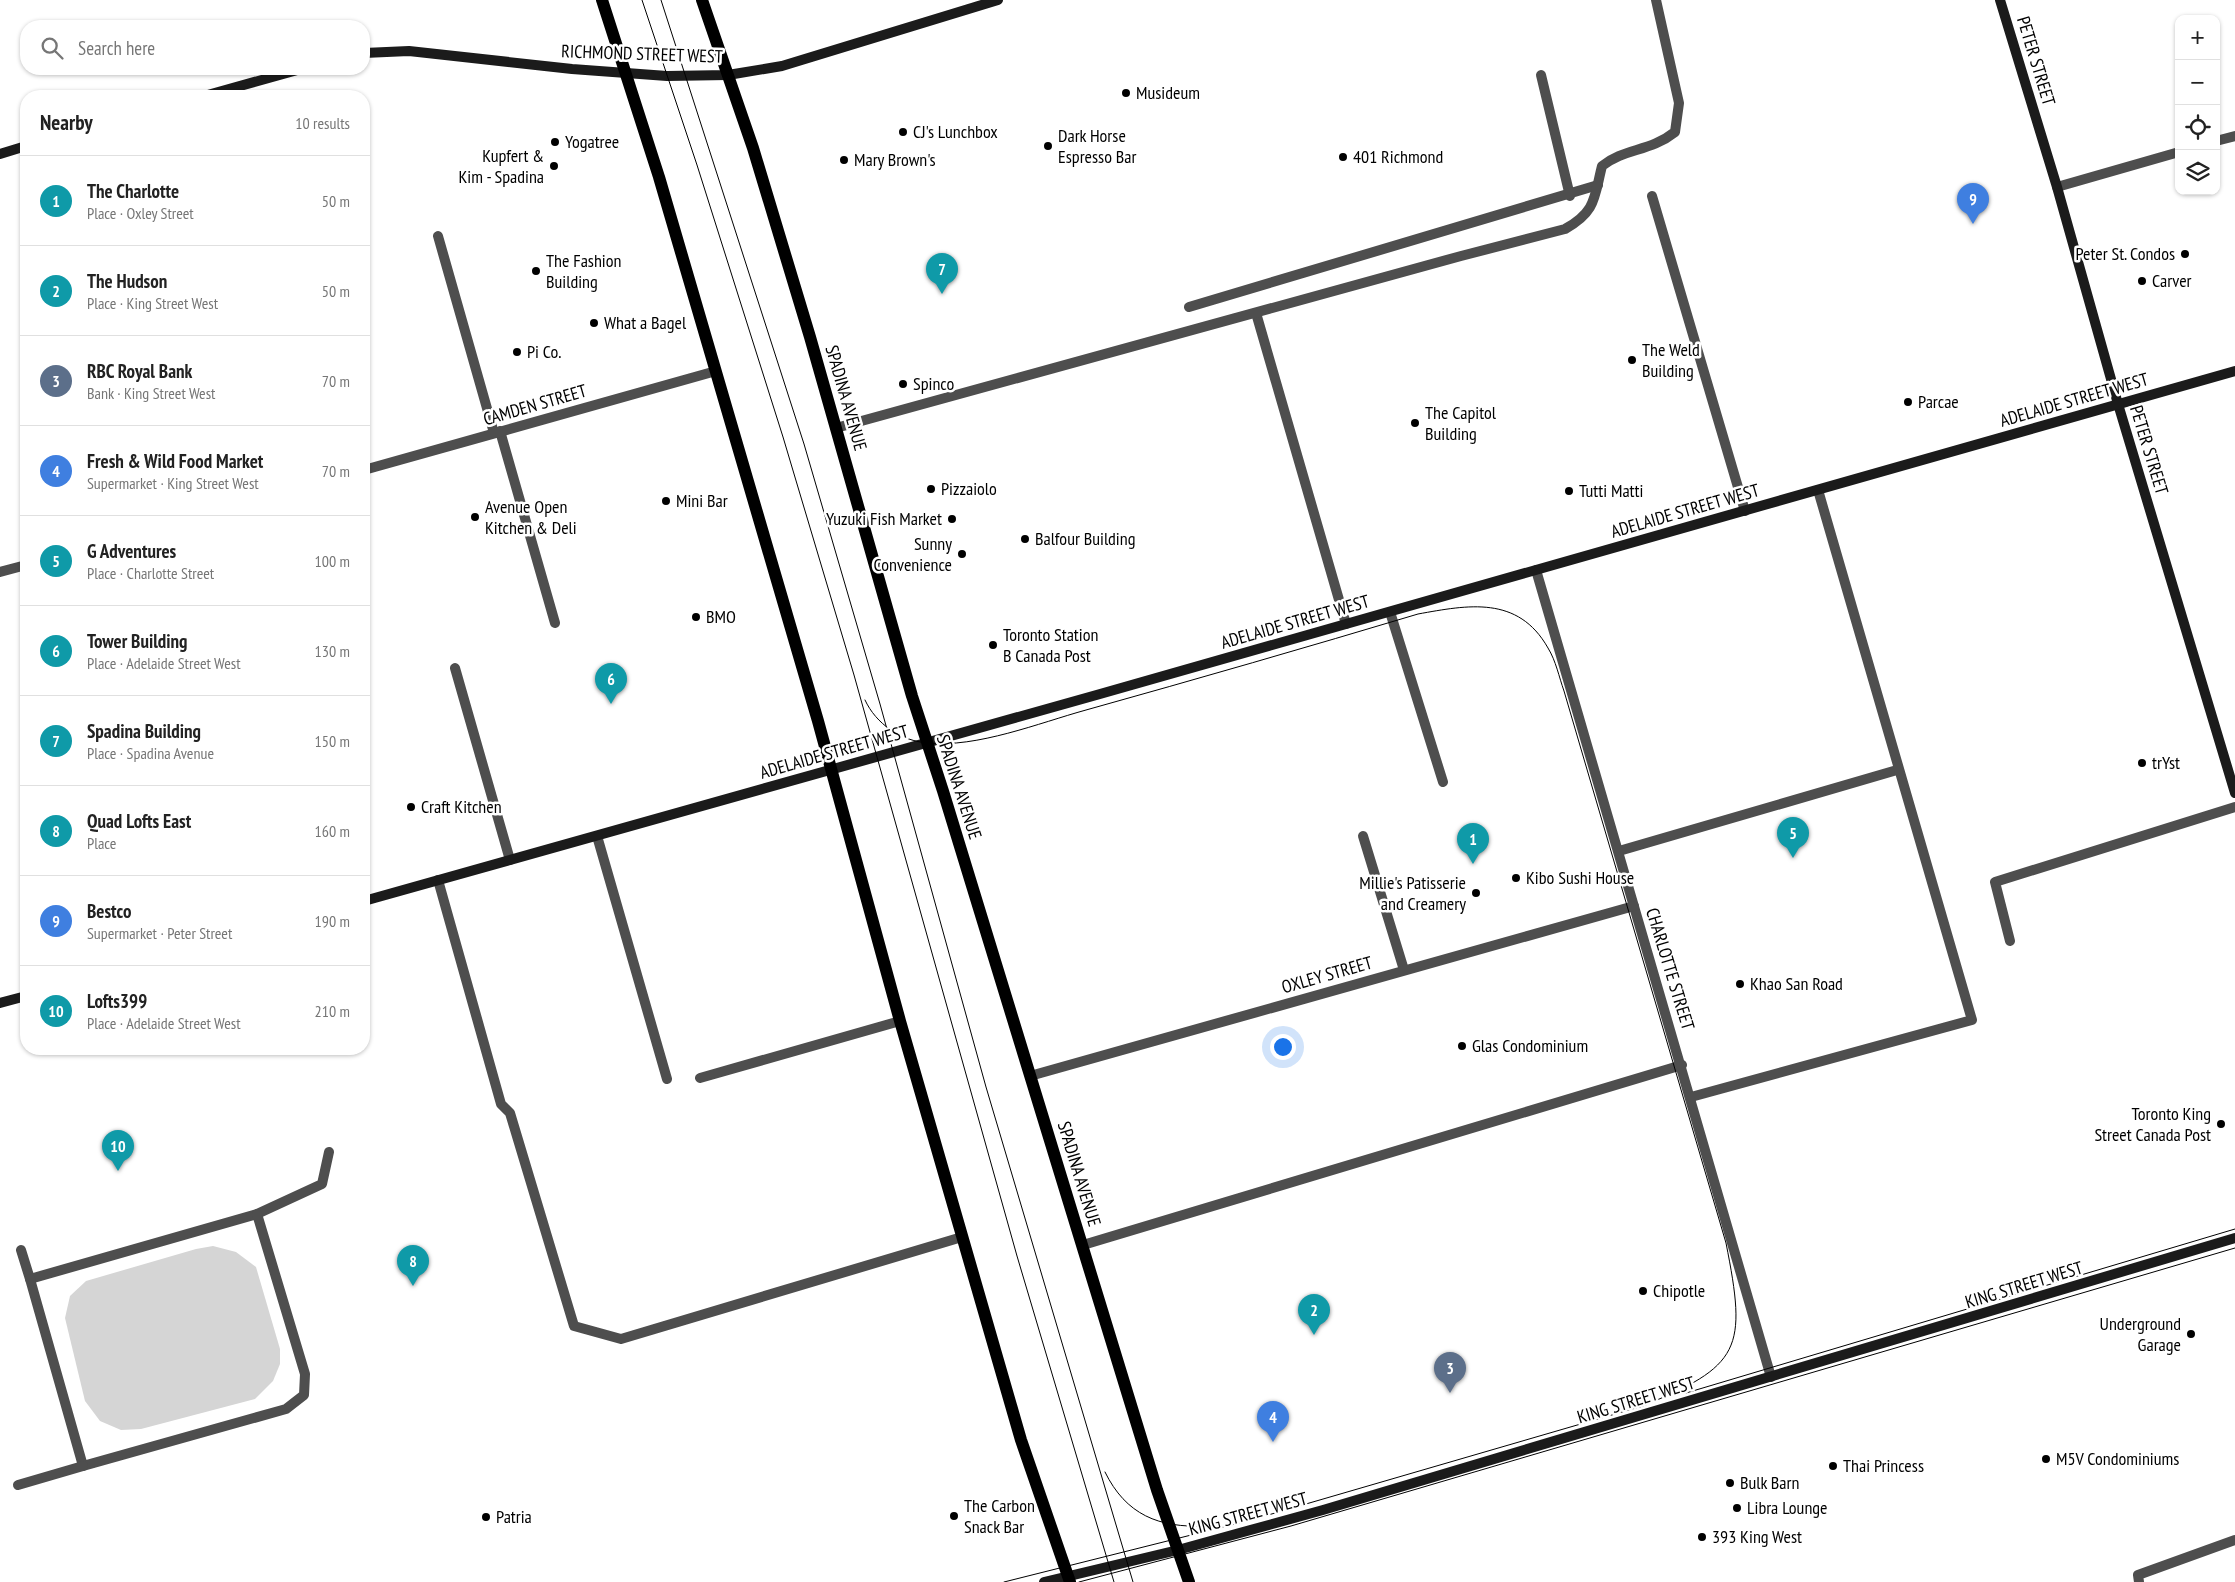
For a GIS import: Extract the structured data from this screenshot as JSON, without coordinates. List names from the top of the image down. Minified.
{"streets":{"main road":["RICHMOND STREET WEST","PETER STREET","SPADINA AVENUE","ADELAIDE STREET WEST","KING STREET WEST"],"street":["CAMDEN STREET","CHARLOTTE STREET","OXLEY STREET"]},"crossings":[["RICHMOND STREET WEST","SPADINA AVENUE"],["PETER STREET","ADELAIDE STREET WEST"],["SPADINA AVENUE","ADELAIDE STREET WEST"],["SPADINA AVENUE","OXLEY STREET"],["SPADINA AVENUE","KING STREET WEST"],["ADELAIDE STREET WEST","CHARLOTTE STREET"],["CHARLOTTE STREET","OXLEY STREET"],["CHARLOTTE STREET","KING STREET WEST"]],"places":["Musideum","CJ's Lunchbox","Yogatree","Dark Horse Espresso Bar","401 Richmond","Mary Brown's","Kupfert & Kim - Spadina","Peter St. Condos","The Fashion Building","Carver","What a Bagel","Pi Co.","The Weld Building","Spinco","Parcae","The Capitol Building","Pizzaiolo","Tutti Matti","Mini Bar","Avenue Open Kitchen & Deli","Yuzuki Fish Market","Balfour Building","Sunny Convenience","BMO","Toronto Station B Canada Post","trYst","Craft Kitchen","Kibo Sushi House","Millie's Patisserie and Creamery","Khao San Road","Glas Condominium","Toronto King Street Canada Post","Chipotle","Underground Garage","M5V Condominiums","Thai Princess","Bulk Barn","Libra Lounge","The Carbon Snack Bar","Patria","393 King West"],"page":{"map_buttons":["+","−"],"search":"Search here","heading":["Nearby","10 results"],"list":[{"mark":"1","name":"The Charlotte","note":"Place · Oxley Street","value":"50 m"},{"mark":"2","name":"The Hudson","note":"Place · King Street West","value":"50 m"},{"mark":"3","name":"RBC Royal Bank","note":"Bank · King Street West","value":"70 m"},{"mark":"4","name":"Fresh & Wild Food Market","note":"Supermarket · King Street West","value":"70 m"},{"mark":"5","name":"G Adventures","note":"Place · Charlotte Street","value":"100 m"},{"mark":"6","name":"Tower Building","note":"Place · Adelaide Street West","value":"130 m"},{"mark":"7","name":"Spadina Building","note":"Place · Spadina Avenue","value":"150 m"},{"mark":"8","name":"Quad Lofts East","note":"Place","value":"160 m"},{"mark":"9","name":"Bestco","note":"Supermarket · Peter Street","value":"190 m"},{"mark":"10","name":"Lofts399","note":"Place · Adelaide Street West","value":"210 m"}],"pins":["9","7","6","5","1","10","8","2","3","4"]}}
